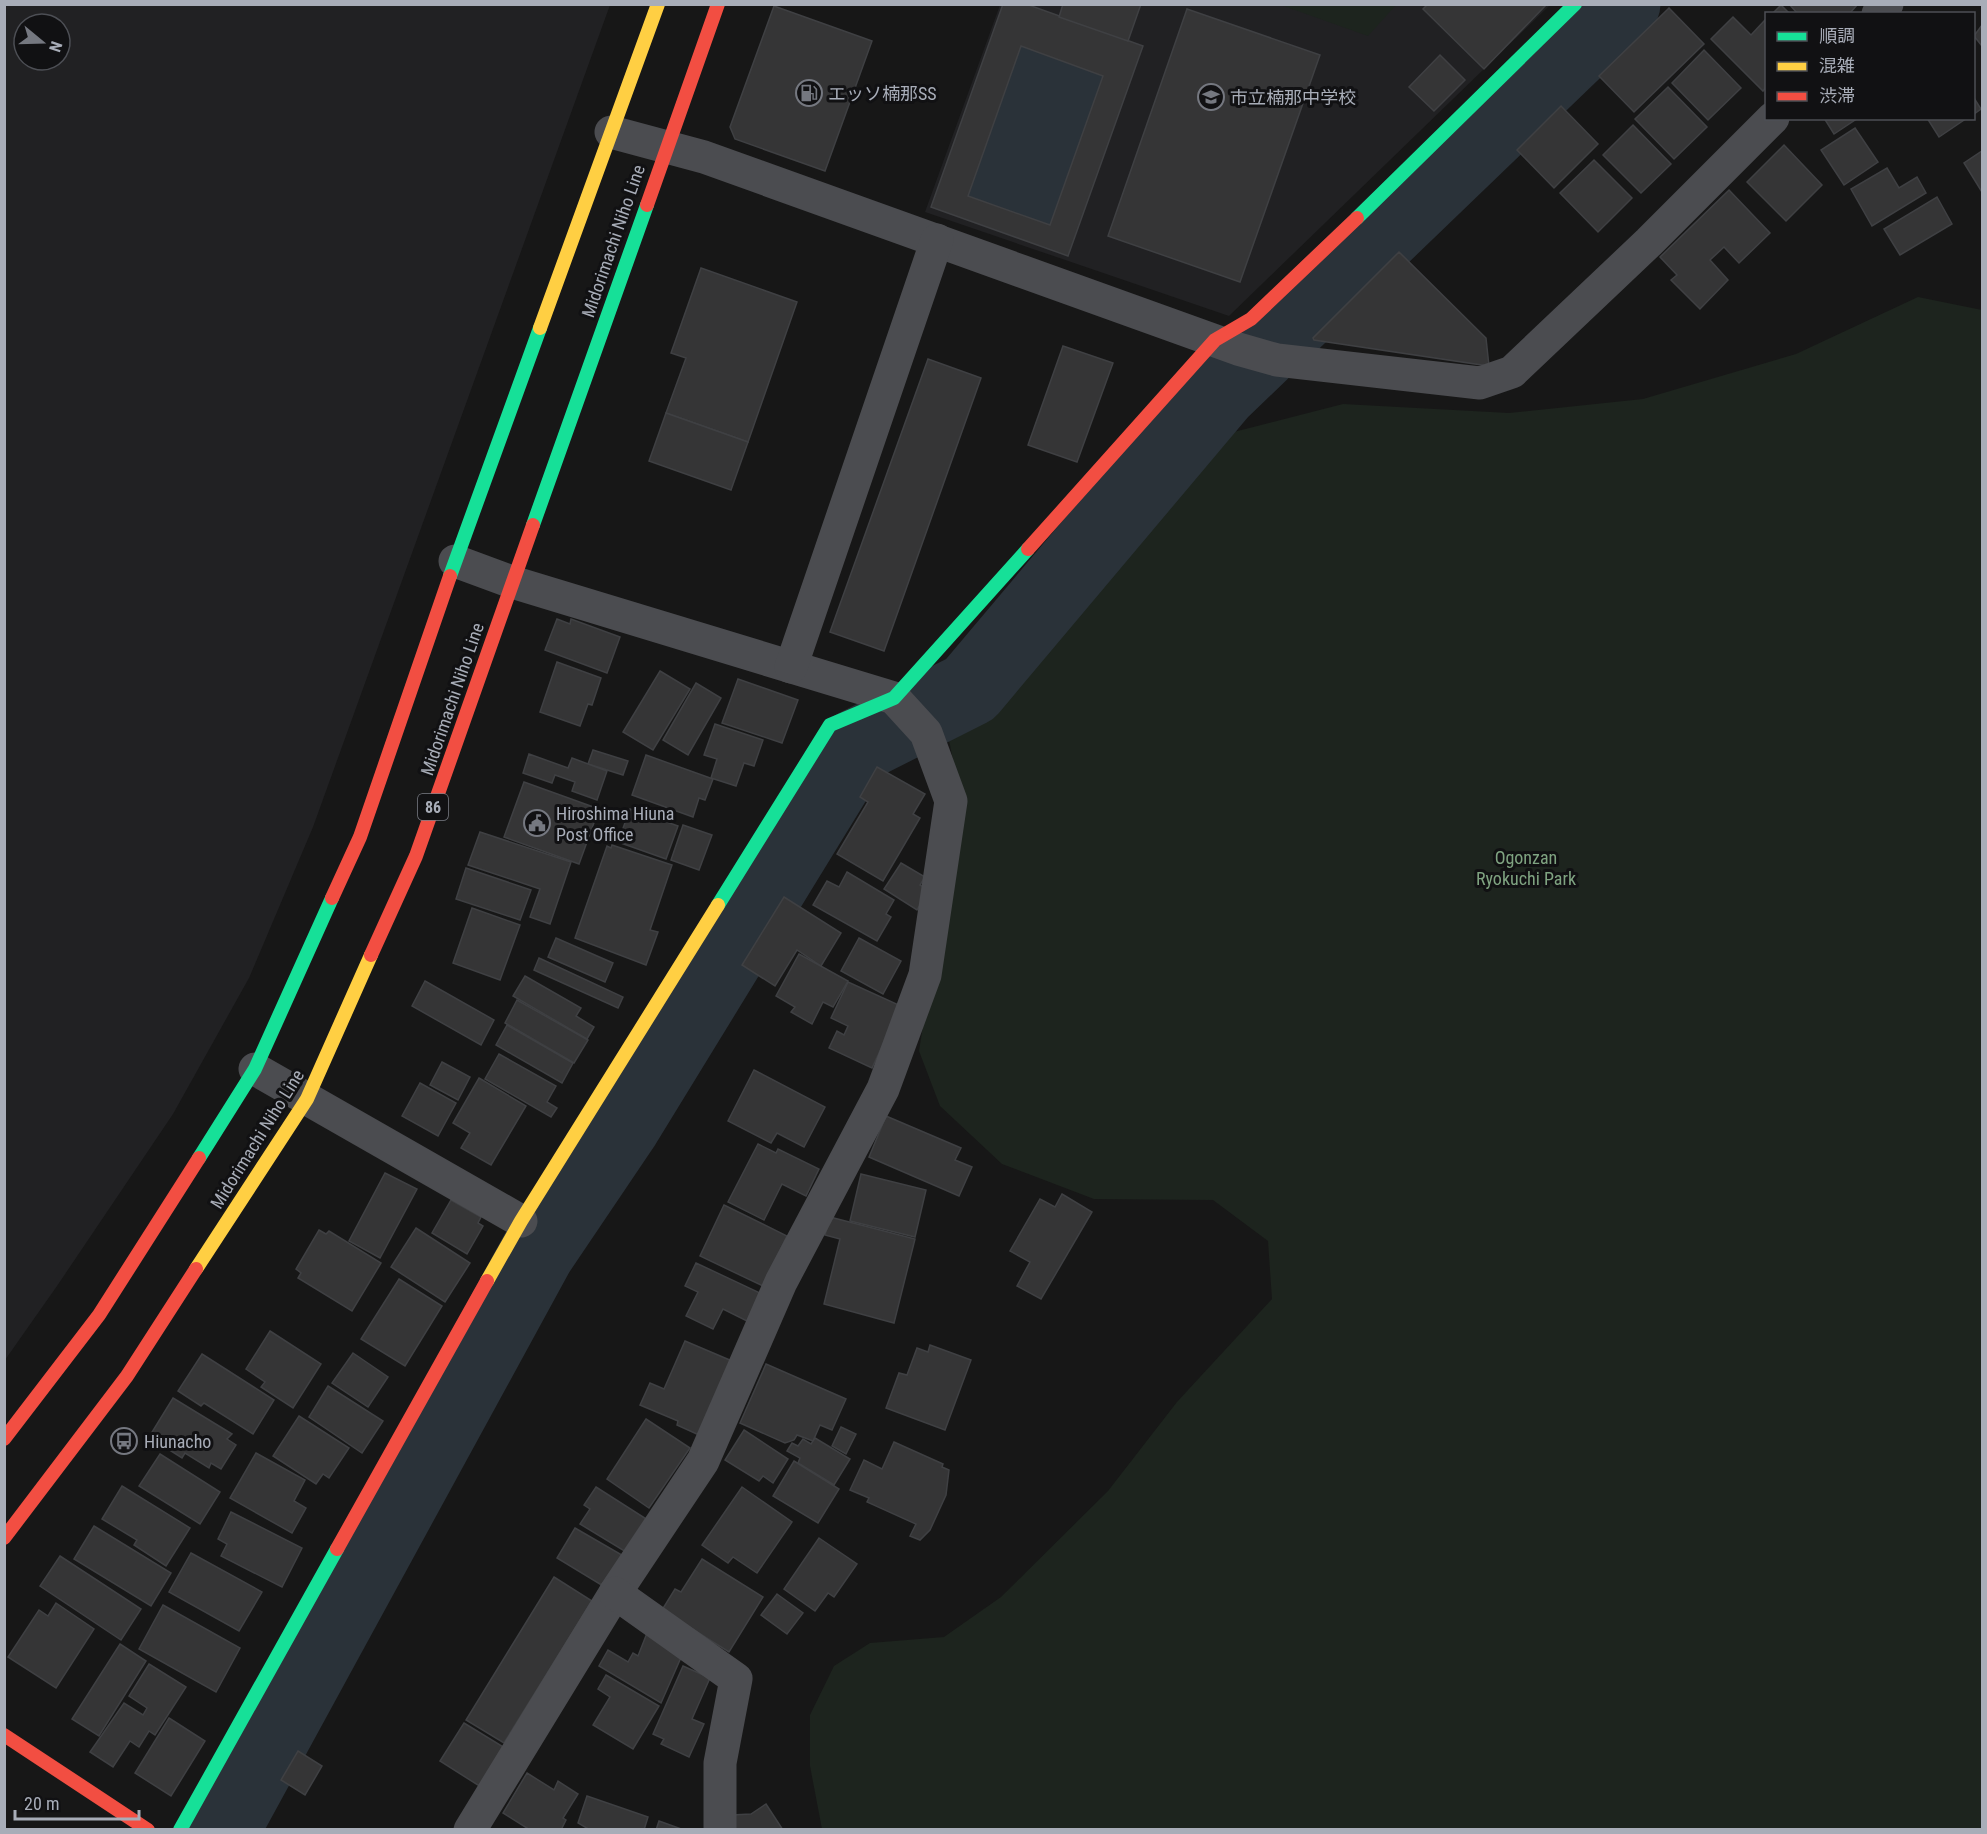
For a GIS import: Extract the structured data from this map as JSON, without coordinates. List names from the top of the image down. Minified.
{"streets":{"main road":["Midorimachi Niho Line","86"]},"parks":["Ogonzan Ryokuchi Park"],"places":{"fuel station":["エッソ楠那SS"],"school or university":["市立楠那中学校"],"public building":["Hiroshima Hiuna Post Office"],"bus stop":["Hiunacho"]},"legend":["順調","混雑","渋滞"],"scale_bar":"20 m","north":"right"}
